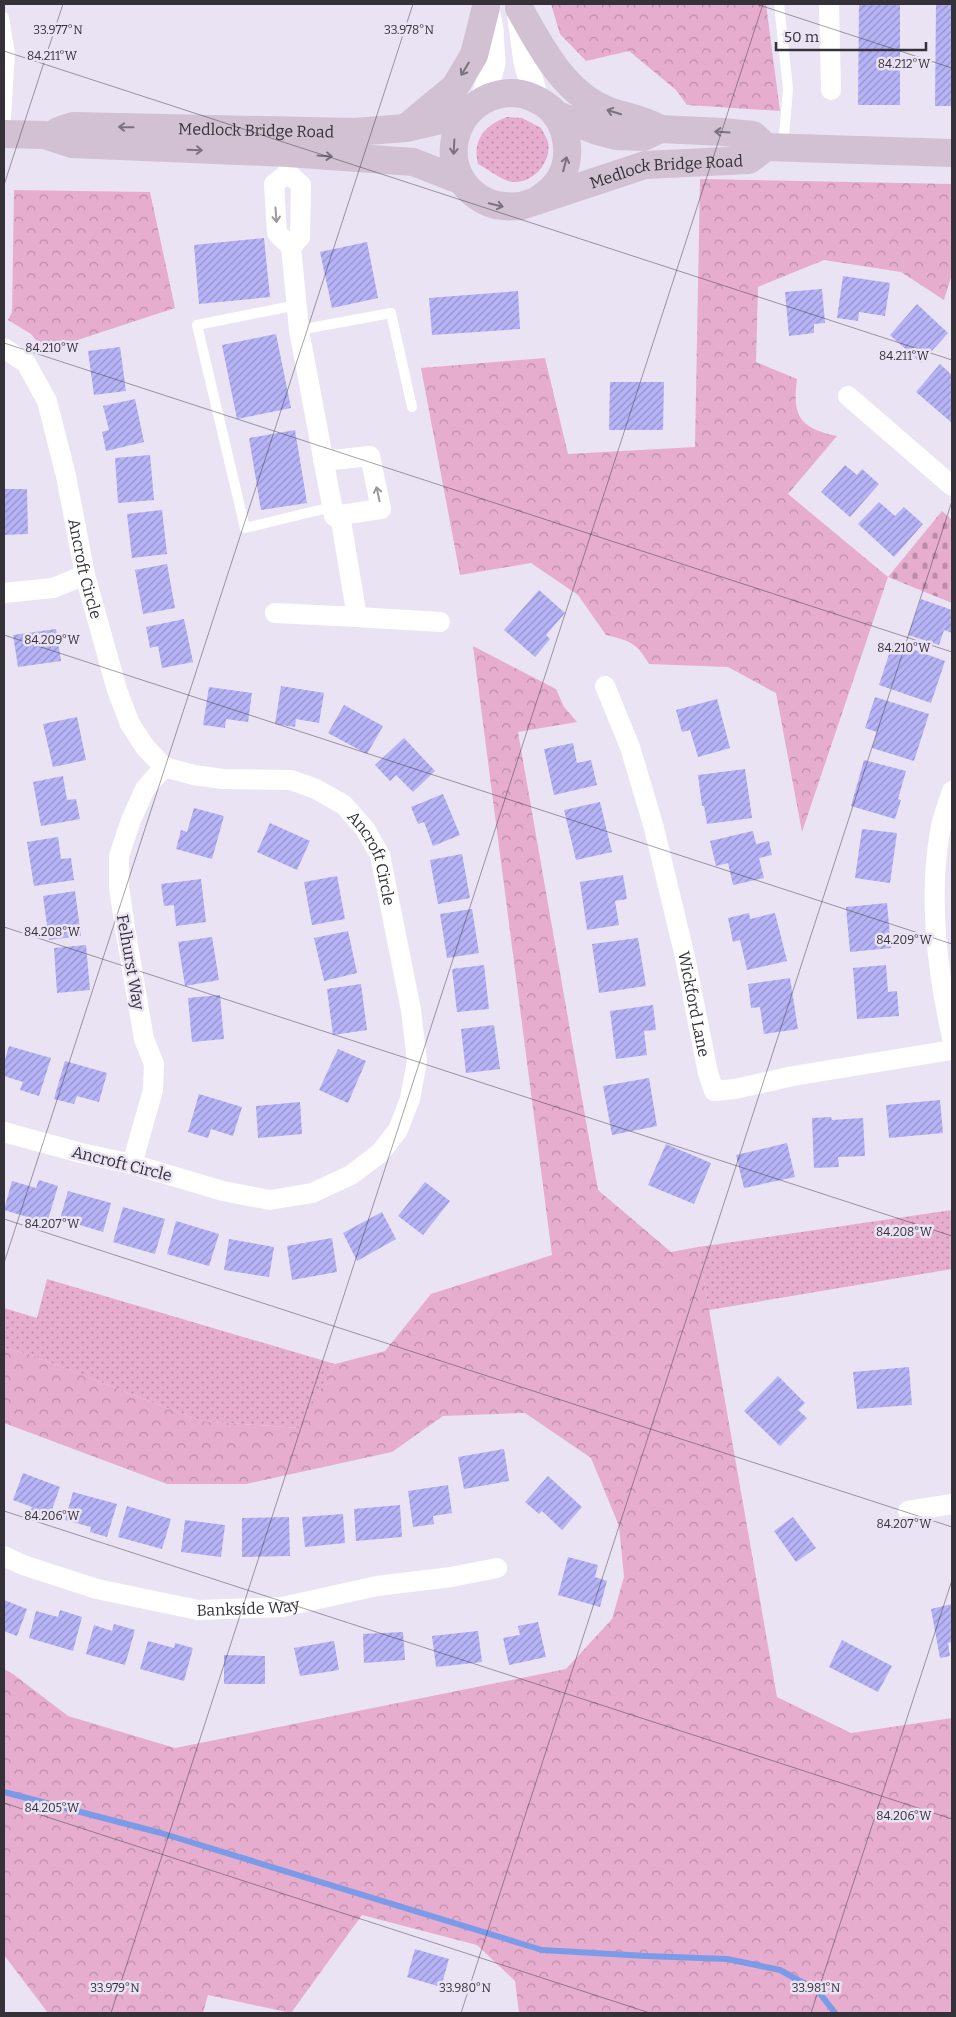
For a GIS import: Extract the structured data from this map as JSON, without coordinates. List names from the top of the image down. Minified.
{"streets":{"main road":["Medlock Bridge Road"],"street":["Ancroft Circle","Felhurst Way","Wickford Lane","Bankside Way"]},"crossings":[["Ancroft Circle","Felhurst Way"]],"scale_bar":"50 m","coordinates":["33.977°N","33.978°N","84.211°W","84.212°W","84.210°W","84.209°W","84.208°W","84.207°W","84.206°W","84.205°W","33.979°N","33.980°N","33.981°N"]}
